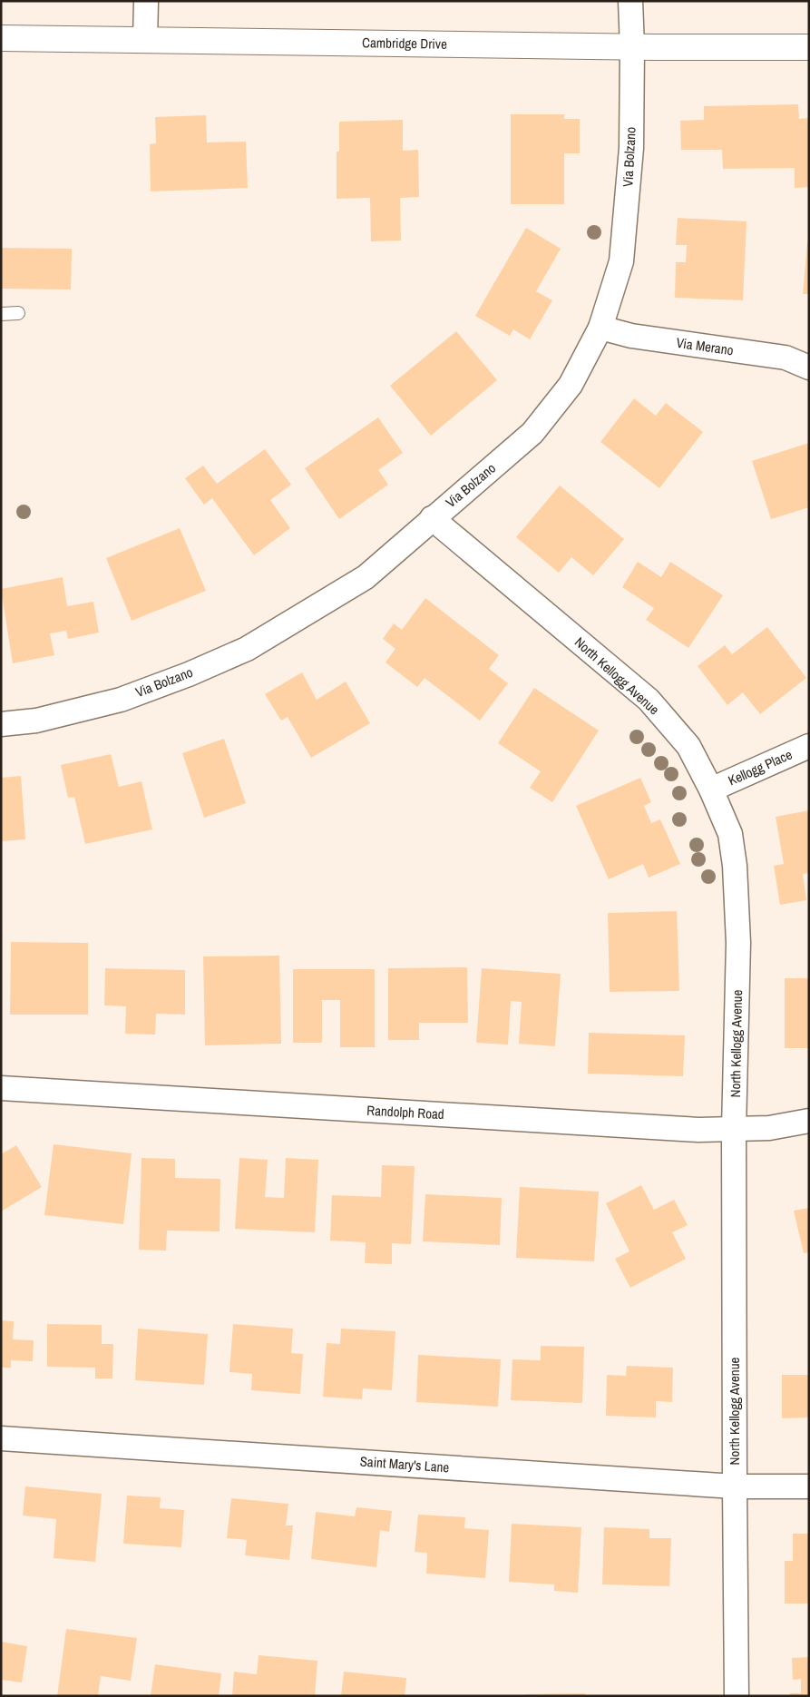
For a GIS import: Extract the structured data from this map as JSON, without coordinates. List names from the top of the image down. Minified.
{"streets":{"street":["Cambridge Drive","Via Bolzano","Via Merano","North Kellogg Avenue","Kellogg Place","Randolph Road","Saint Mary's Lane"]},"crossings":[["Cambridge Drive","Via Bolzano"],["Via Bolzano","Via Merano"],["Via Bolzano","North Kellogg Avenue"],["North Kellogg Avenue","Kellogg Place"],["North Kellogg Avenue","Randolph Road"],["North Kellogg Avenue","Saint Mary's Lane"]]}
